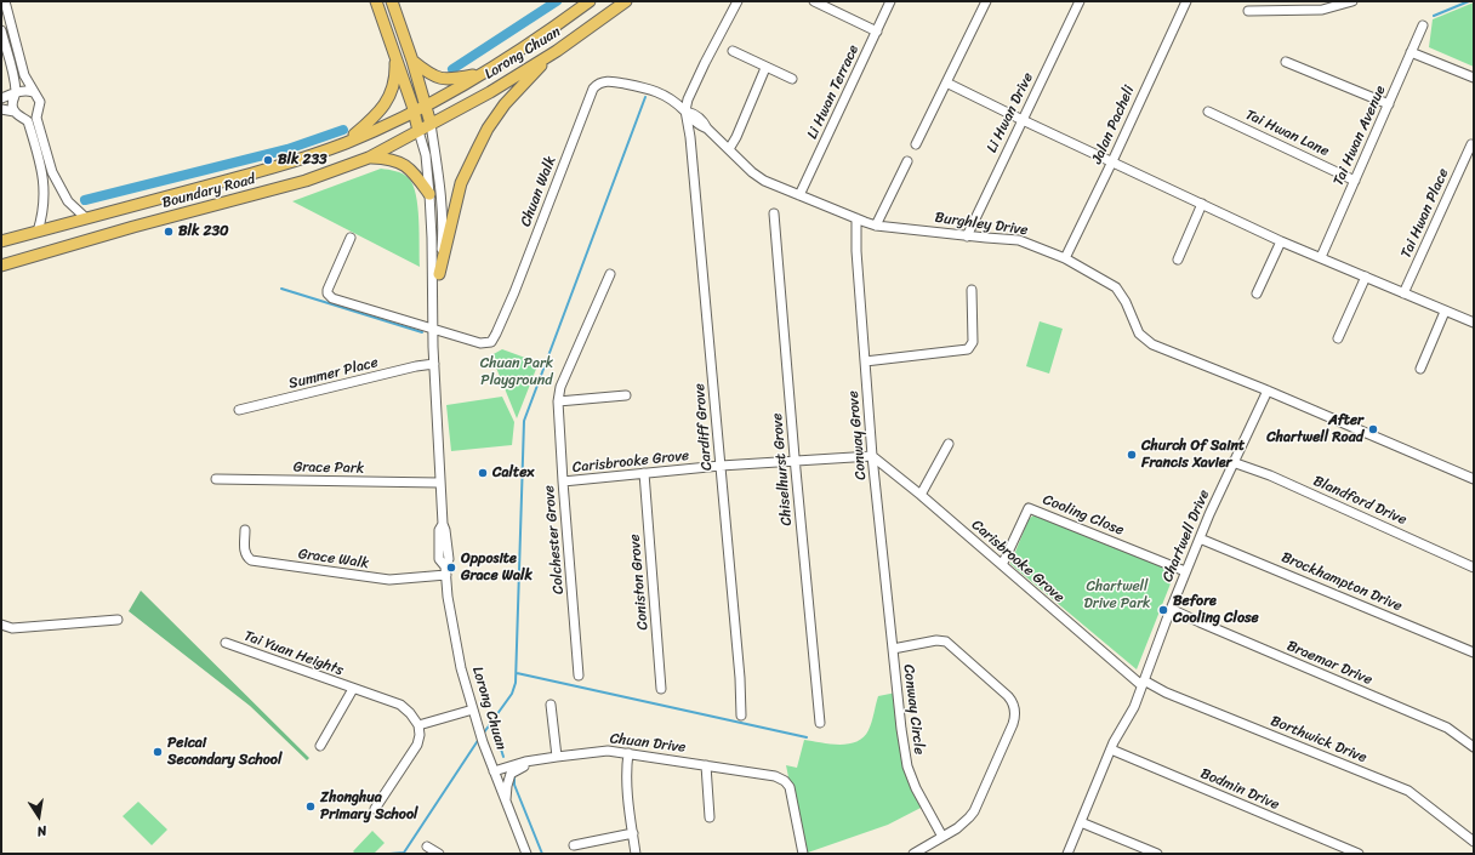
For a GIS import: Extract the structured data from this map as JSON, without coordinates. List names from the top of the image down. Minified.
{"streets":{"main road":["Lorong Chuan","Boundary Road"],"street":["Li Hwan Terrace","Li Hwan Drive","Jalan Pacheli","Tai Hwan Lane","Tai Hwan Avenue","Chuan Walk","Tai Hwan Place","Burghley Drive","Summer Place","Cardiff Grove","Conway Grove","Carisbrooke Grove","Grace Park","Chiselhurst Grove","Blandford Drive","Cooling Close","Chartwell Drive","Colchester Grove","Grace Walk","Coniston Grove","Brockhampton Drive","Tai Yuan Heights","Braemar Drive","Conway Circle","Borthwick Drive","Chuan Drive","Bodmin Drive"]},"crossings":[["Lorong Chuan","Boundary Road"],["Lorong Chuan","Chuan Walk"],["Lorong Chuan","Summer Place"],["Lorong Chuan","Grace Park"],["Lorong Chuan","Grace Walk"],["Lorong Chuan","Chuan Drive"],["Li Hwan Terrace","Burghley Drive"],["Li Hwan Drive","Burghley Drive"],["Jalan Pacheli","Burghley Drive"],["Tai Hwan Lane","Tai Hwan Avenue"],["Chuan Walk","Burghley Drive"],["Chuan Walk","Cardiff Grove"],["Burghley Drive","Cardiff Grove"],["Burghley Drive","Conway Grove"],["Burghley Drive","Chartwell Drive"],["Cardiff Grove","Carisbrooke Grove"],["Conway Grove","Carisbrooke Grove"],["Conway Grove","Conway Circle"],["Carisbrooke Grove","Chiselhurst Grove"],["Carisbrooke Grove","Cooling Close"],["Carisbrooke Grove","Chartwell Drive"],["Carisbrooke Grove","Colchester Grove"],["Carisbrooke Grove","Coniston Grove"],["Carisbrooke Grove","Borthwick Drive"],["Blandford Drive","Chartwell Drive"],["Cooling Close","Chartwell Drive"],["Chartwell Drive","Brockhampton Drive"],["Chartwell Drive","Braemar Drive"],["Chartwell Drive","Borthwick Drive"],["Chartwell Drive","Bodmin Drive"]],"parks":["Chuan Park Playground","Chartwell Drive Park"],"places":["Blk 233","Blk 230","After Chartwell Road","Church Of Saint Francis Xavier","Caltex","Opposite Grace Walk","Before Cooling Close","Peicai Secondary School","Zhonghua Primary School"],"north":"bottom"}
